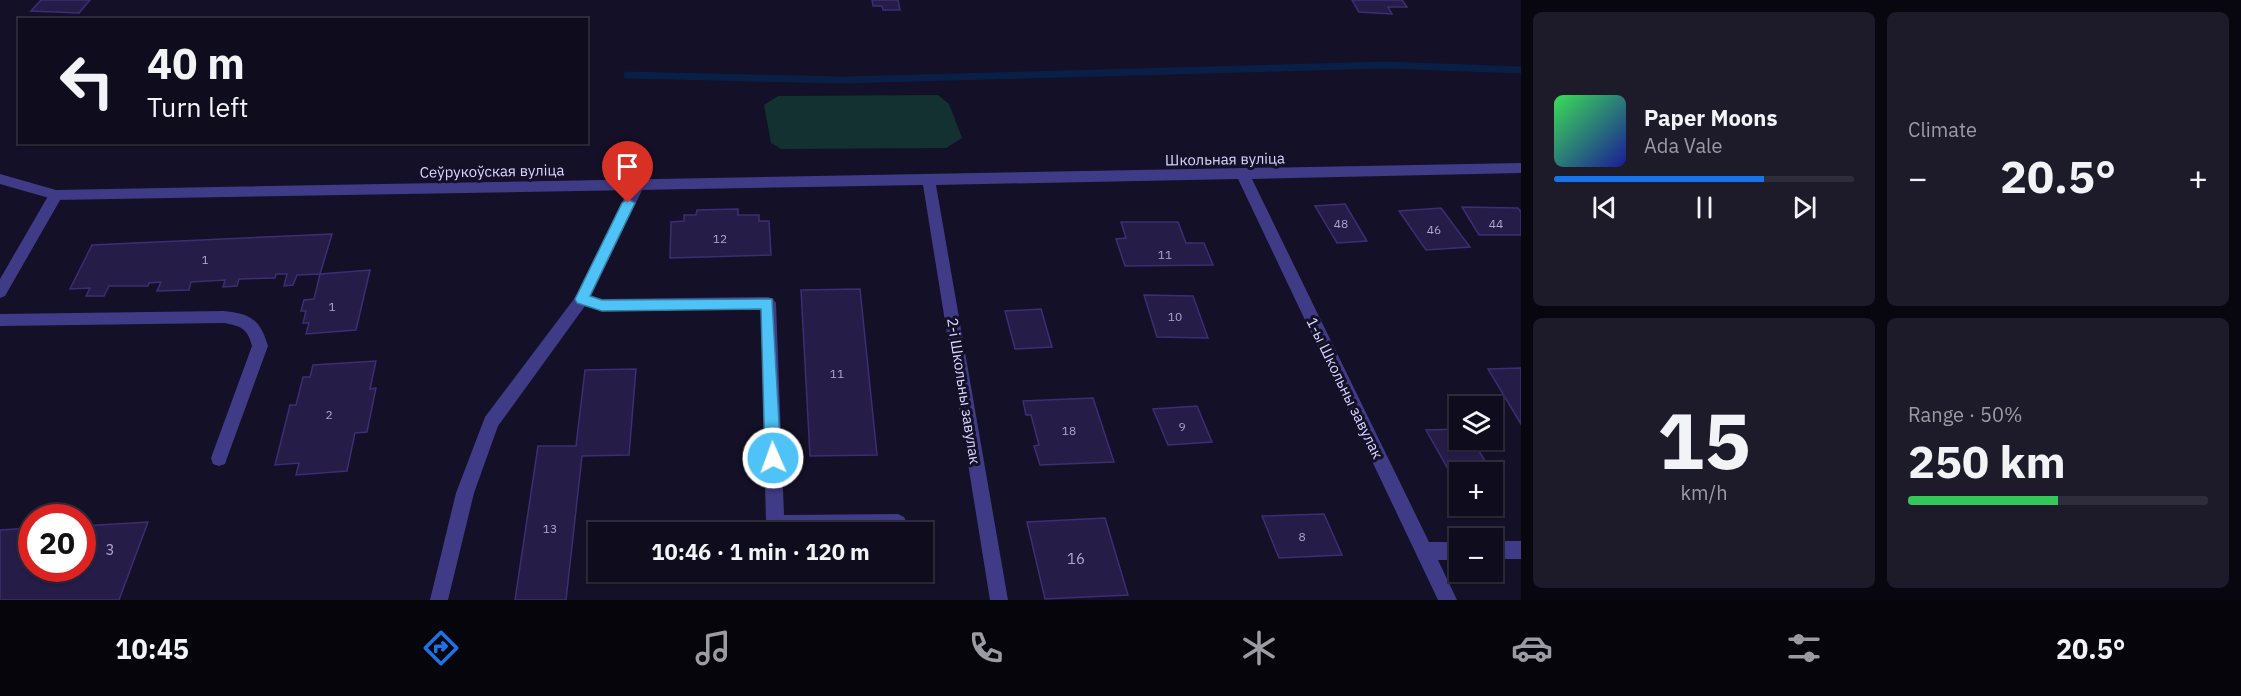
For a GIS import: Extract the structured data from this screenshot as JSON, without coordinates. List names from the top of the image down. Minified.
{"streets":{"street":["Школьная вуліца","Сеўрукоўская вуліца","1-ы Школьны завулак","2-і Школьны завулак"]},"crossings":[["Школьная вуліца","Сеўрукоўская вуліца"],["Школьная вуліца","1-ы Школьны завулак"],["Школьная вуліца","2-і Школьны завулак"],["Сеўрукоўская вуліца","2-і Школьны завулак"]],"house_numbers":["48","44","46","12","11","1","1","10","11","2","9","18","13","8","3","16"],"page":{"tile":["Climate",["15","km/h"],["Range · 50%","250 km"]],"turn":["40 m","Turn left"],"song":["Paper Moons","Ada Vale"],"heat":["−","20.5°","+"],"map_buttons":["+","−"],"limit":"20","trip":"10:46 · 1 min · 120 m","tabs":["10:45","20.5°"]}}
